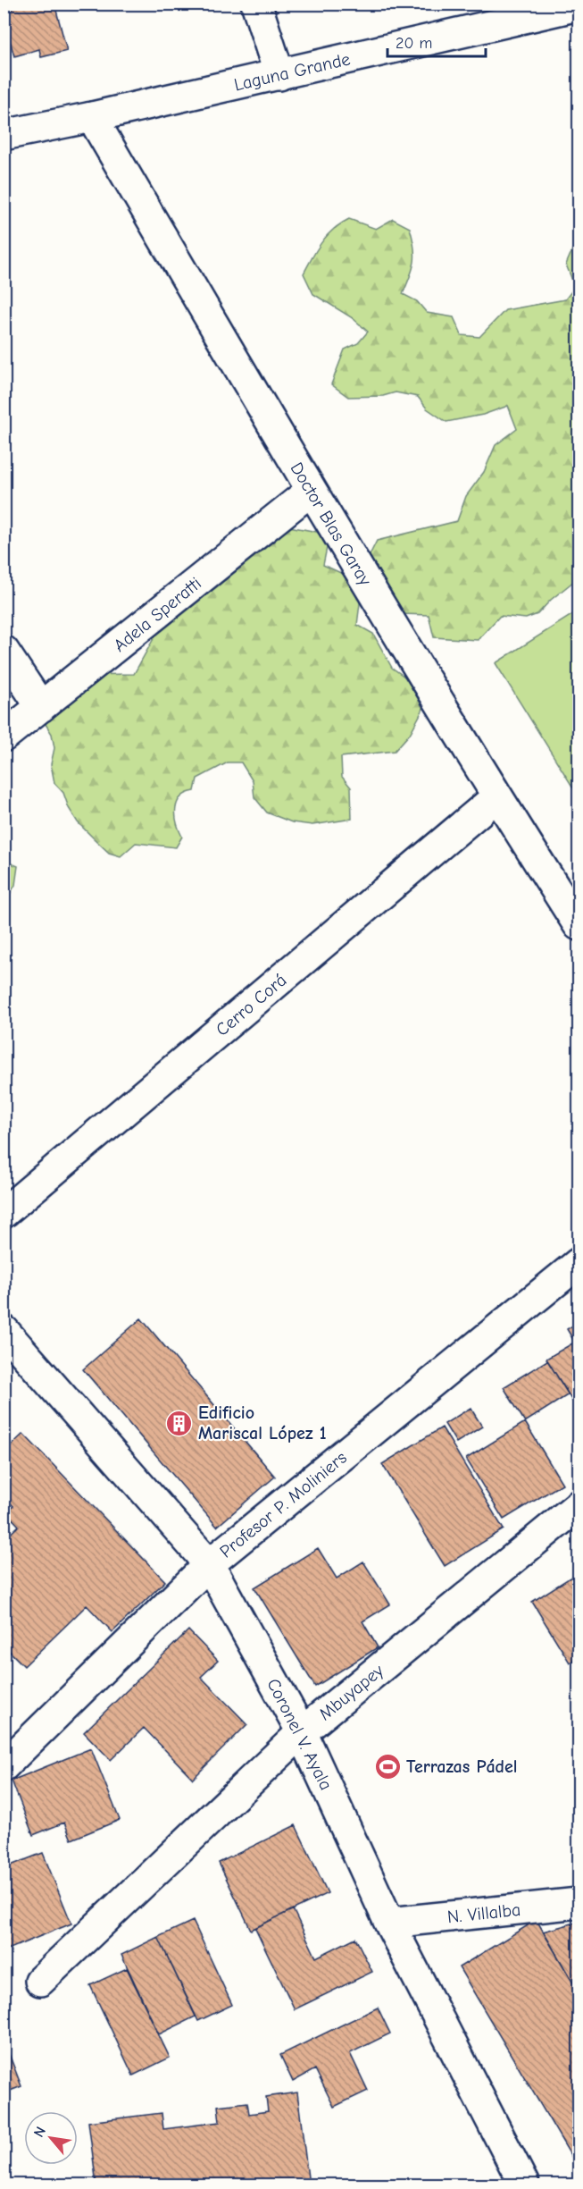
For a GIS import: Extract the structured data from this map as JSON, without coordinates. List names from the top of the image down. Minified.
{"streets":{"street":["Laguna Grande","Doctor Blas Garay","Adela Speratti","Cerro Corá","Profesor P. Moliniers","Mbuyapey","Coronel V. Ayala","N. Villalba"]},"crossings":[["Laguna Grande","Doctor Blas Garay"],["Doctor Blas Garay","Adela Speratti"],["Doctor Blas Garay","Cerro Corá"],["Profesor P. Moliniers","Coronel V. Ayala"],["Mbuyapey","Coronel V. Ayala"],["Coronel V. Ayala","N. Villalba"]],"places":{"building":["Edificio Mariscal López 1"],"sports":["Terrazas Pádel"]},"scale_bar":"20 m","north":"top left"}
